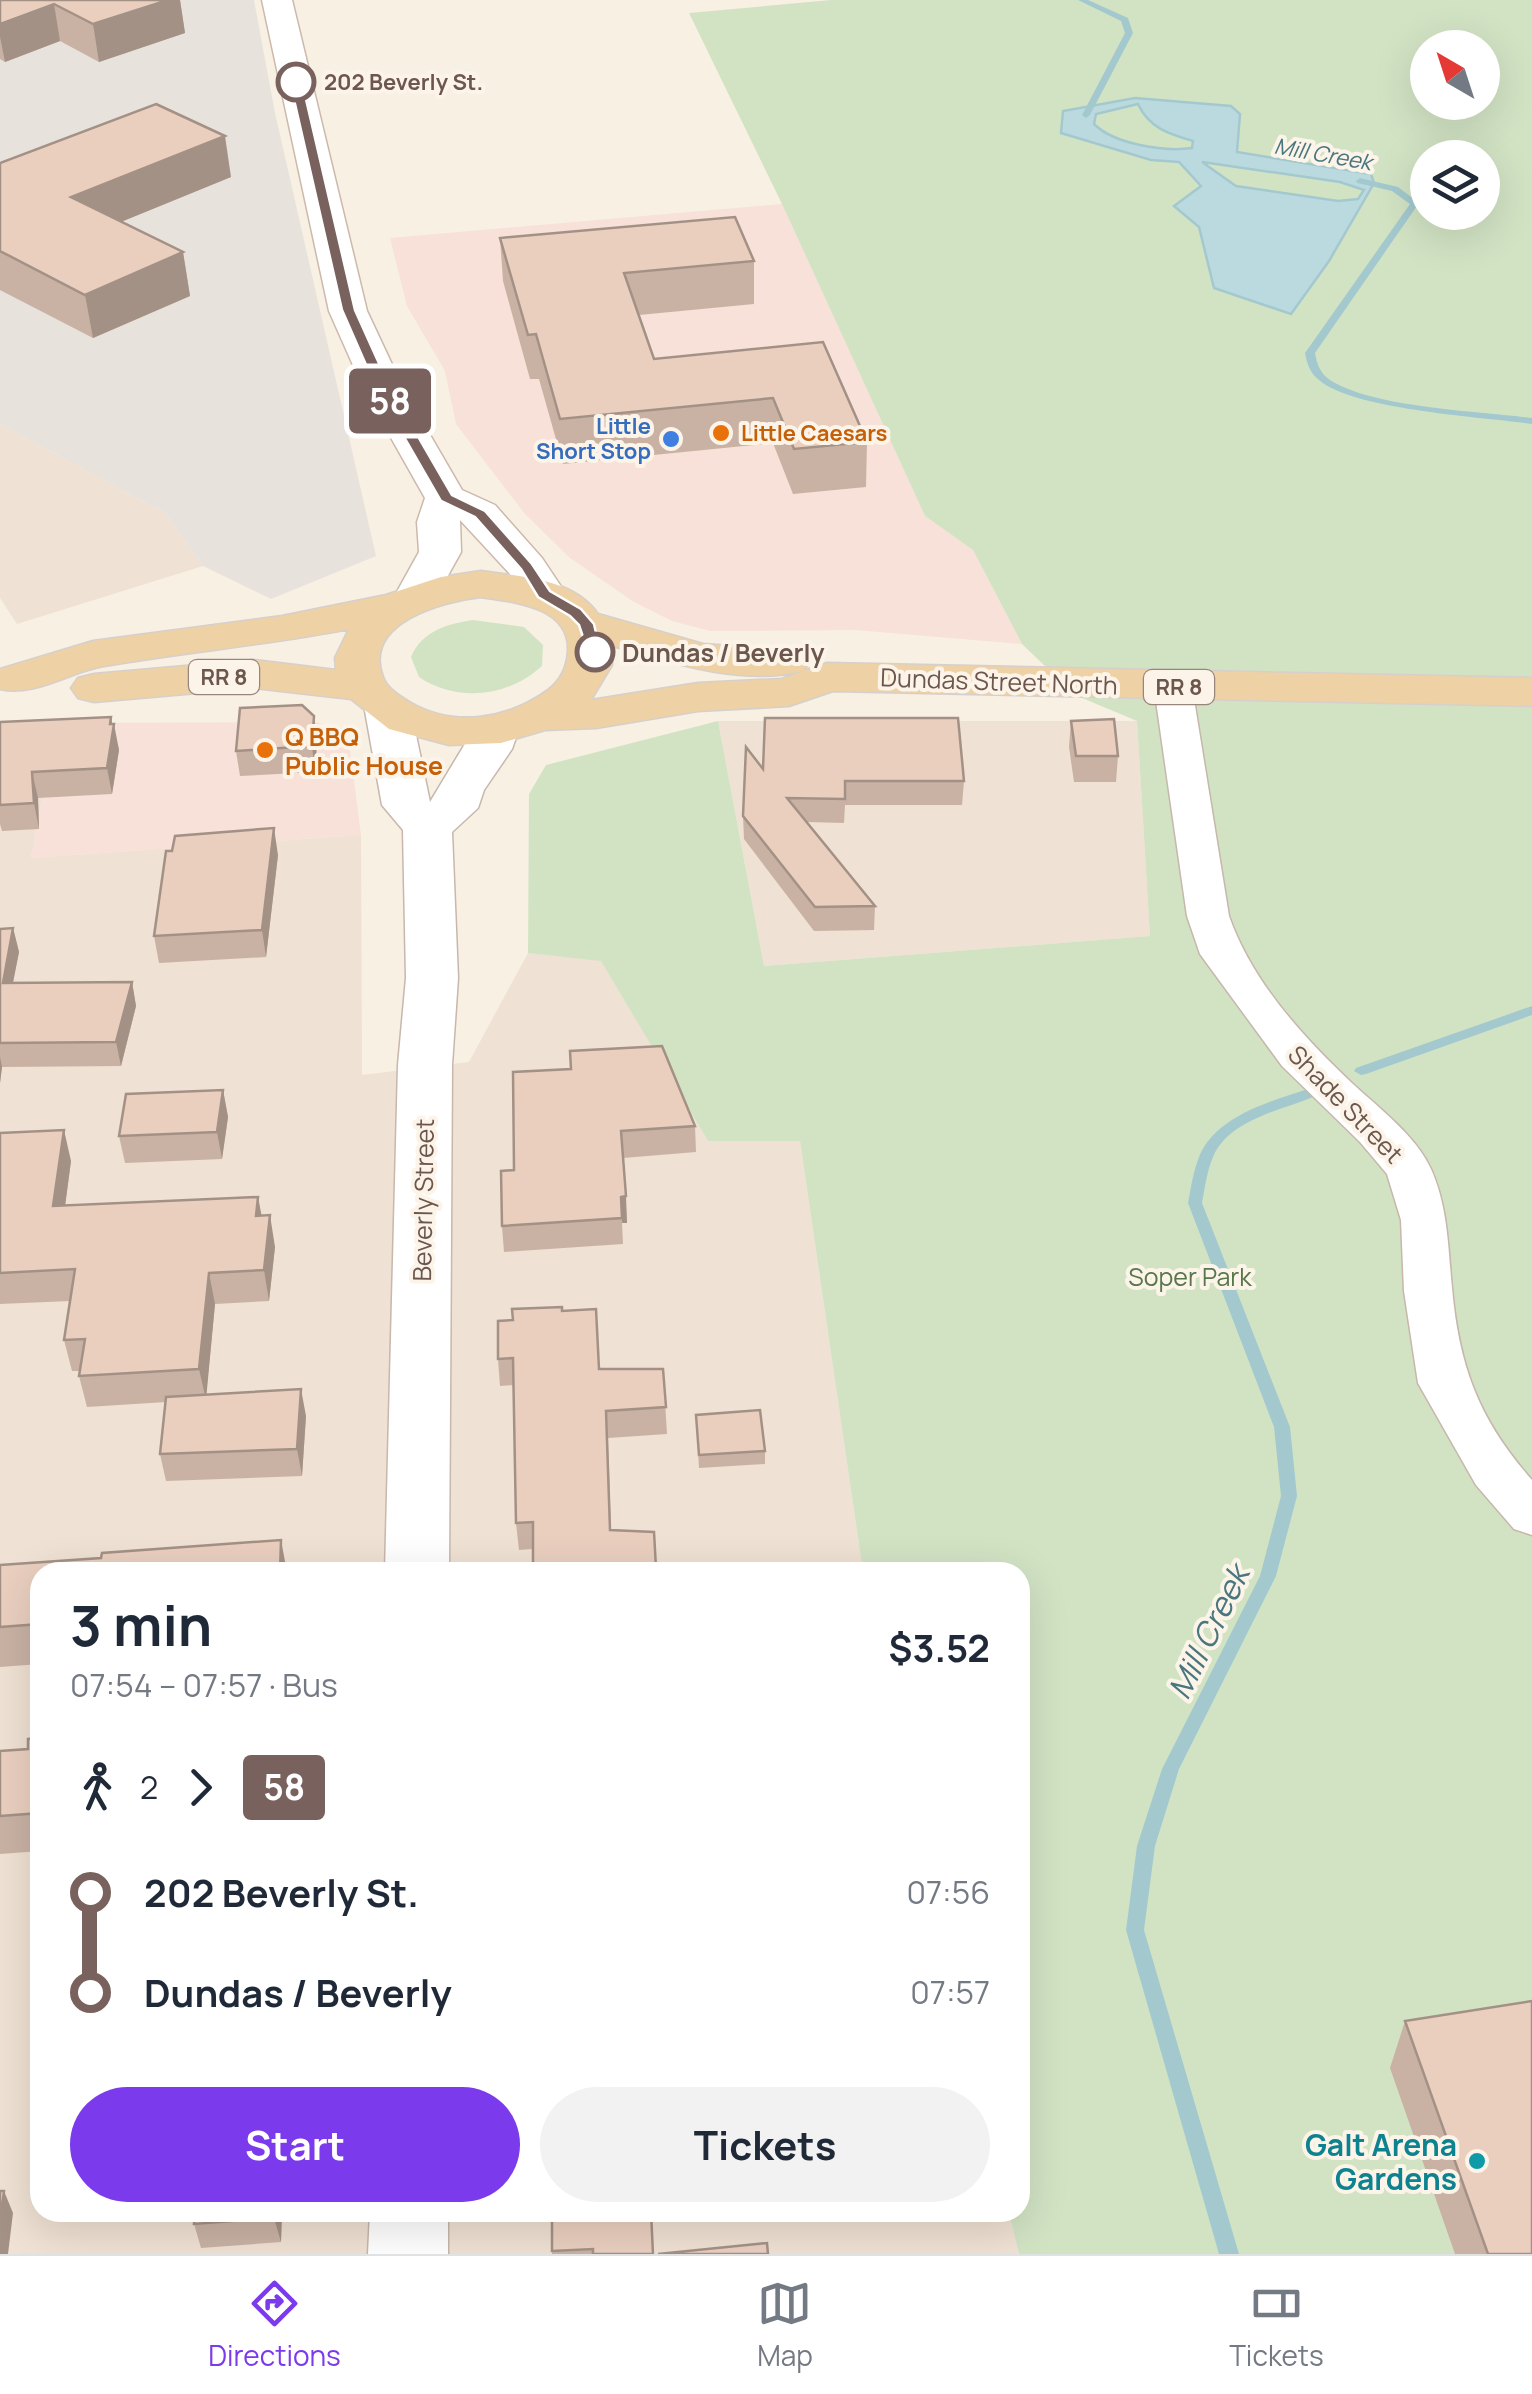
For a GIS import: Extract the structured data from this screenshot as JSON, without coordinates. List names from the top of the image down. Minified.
{"streets":{"main road":["RR 8","Dundas Street North","Beverly Street"],"street":["Shade Street"]},"crossings":[["RR 8","Dundas Street North"],["RR 8","Beverly Street"],["Dundas Street North","Shade Street"],["Dundas Street North","Beverly Street"]],"water":["Mill Creek"],"parks":["Soper Park"],"places":["202 Beverly St.","Little Caesars","Little Short Stop","Dundas / Beverly","Q BBQ Public House","Galt Arena Gardens"],"lines":["bus line 58"],"north":"top left","page":{"on_map":"58","heading":["3 min","07:54 – 07:57 · Bus","$3.52"],"legs":["2","58"],"list":[{"name":"202 Beverly St.","value":"07:56"},{"name":"Dundas / Beverly","value":"07:57"}],"buttons":["Start","Tickets"],"tabs":["Directions","Map","Tickets"]}}
